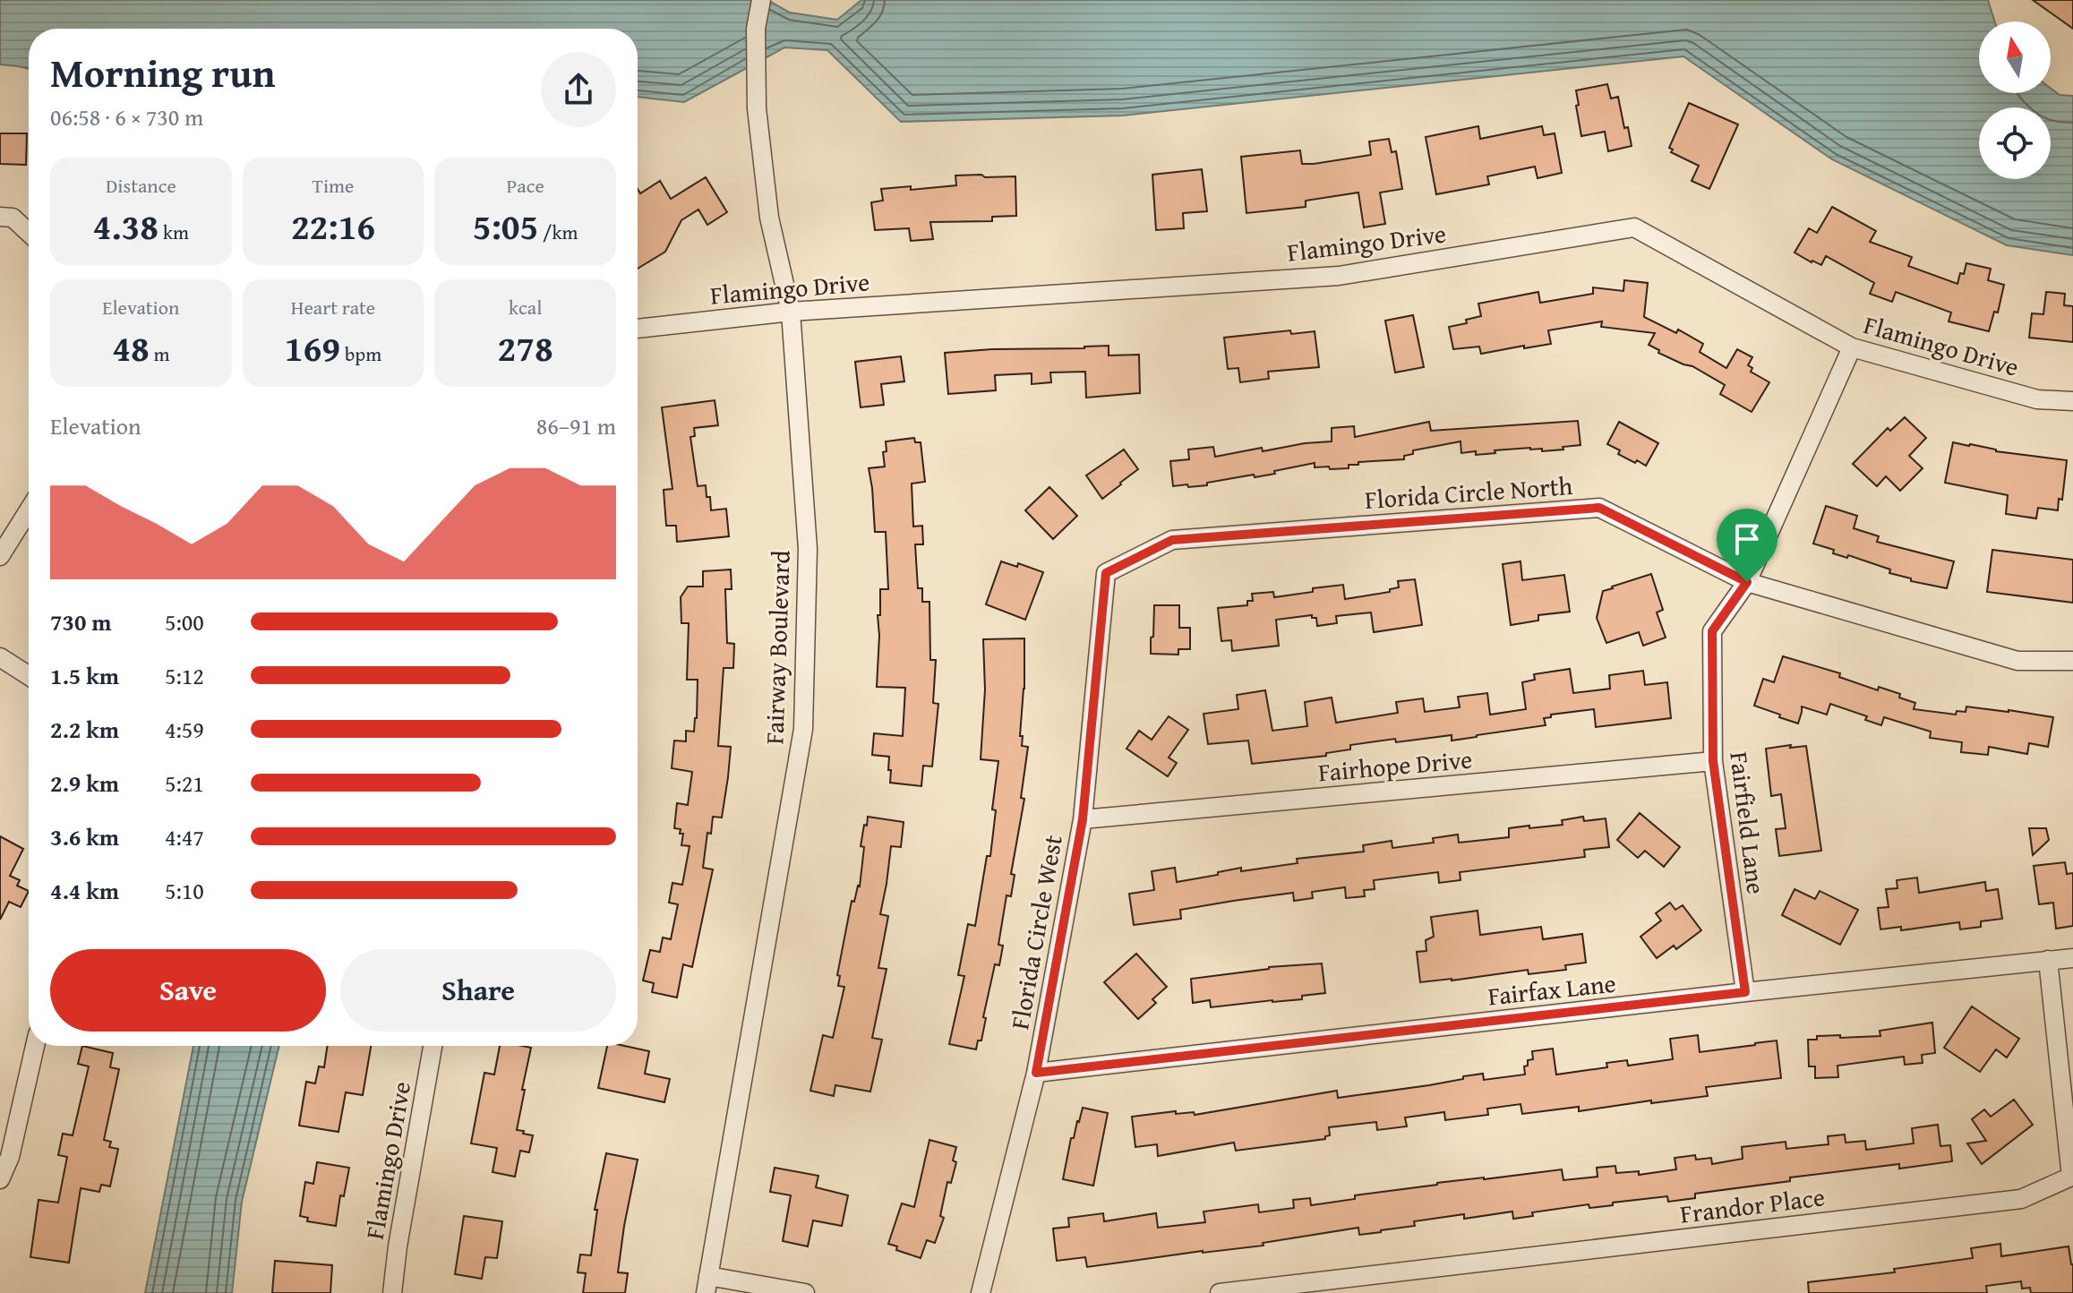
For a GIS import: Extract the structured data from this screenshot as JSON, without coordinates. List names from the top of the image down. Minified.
{"streets":{"street":["Flamingo Drive","Florida Circle North","Fairway Boulevard","Fairhope Drive","Fairfield Lane","Florida Circle West","Fairfax Lane","Frandor Place"]},"crossings":[["Flamingo Drive","Fairway Boulevard"],["Flamingo Drive","Fairfield Lane"],["Florida Circle North","Fairfield Lane"],["Florida Circle North","Florida Circle West"],["Fairhope Drive","Fairfield Lane"],["Fairhope Drive","Florida Circle West"],["Fairfield Lane","Fairfax Lane"],["Florida Circle West","Fairfax Lane"],["Fairfax Lane","Frandor Place"]],"north":"top","page":{"heading":["Morning run","06:58 · 6 × 730 m"],"stats":[["Distance","4.38 km"],["Time","22:16"],["Pace","5:05 /km"],["Elevation","48 m"],["Heart rate","169 bpm"],["kcal","278"]],"chart":["Elevation","86–91 m"],"list":[{"name":"730 m","note":"5:00"},{"name":"1.5 km","note":"5:12"},{"name":"2.2 km","note":"4:59"},{"name":"2.9 km","note":"5:21"},{"name":"3.6 km","note":"4:47"},{"name":"4.4 km","note":"5:10"}],"buttons":["Save","Share"]}}
